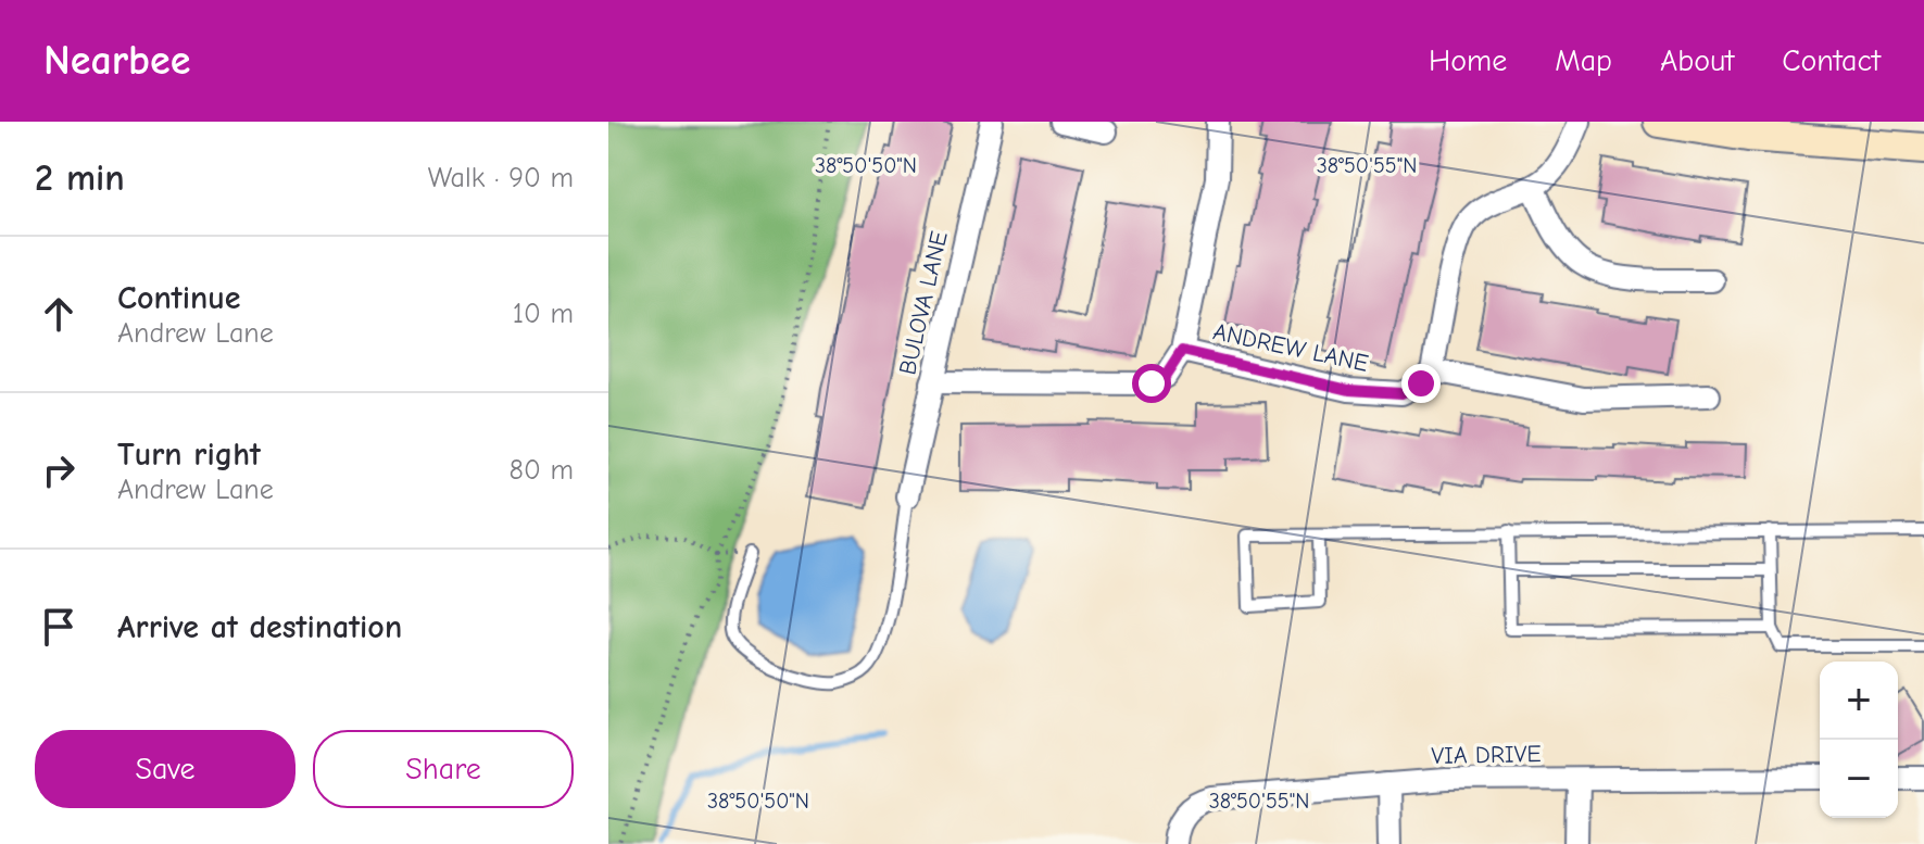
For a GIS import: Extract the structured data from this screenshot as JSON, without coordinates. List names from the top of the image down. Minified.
{"streets":{"street":["BULOVA LANE","ANDREW LANE","VIA DRIVE"]},"crossings":[["BULOVA LANE","ANDREW LANE"]],"page":{"header":"Nearbee","nav":["Home","Map","About","Contact"],"heading":["2 min","Walk · 90 m"],"list":[["Continue","Andrew Lane","10 m"],["Turn right","Andrew Lane","80 m"],"Arrive at destination"],"map_buttons":["+","−"],"buttons":["Save","Share"]},"coordinates":["38°50'50\"N","38°50'55\"N"]}
